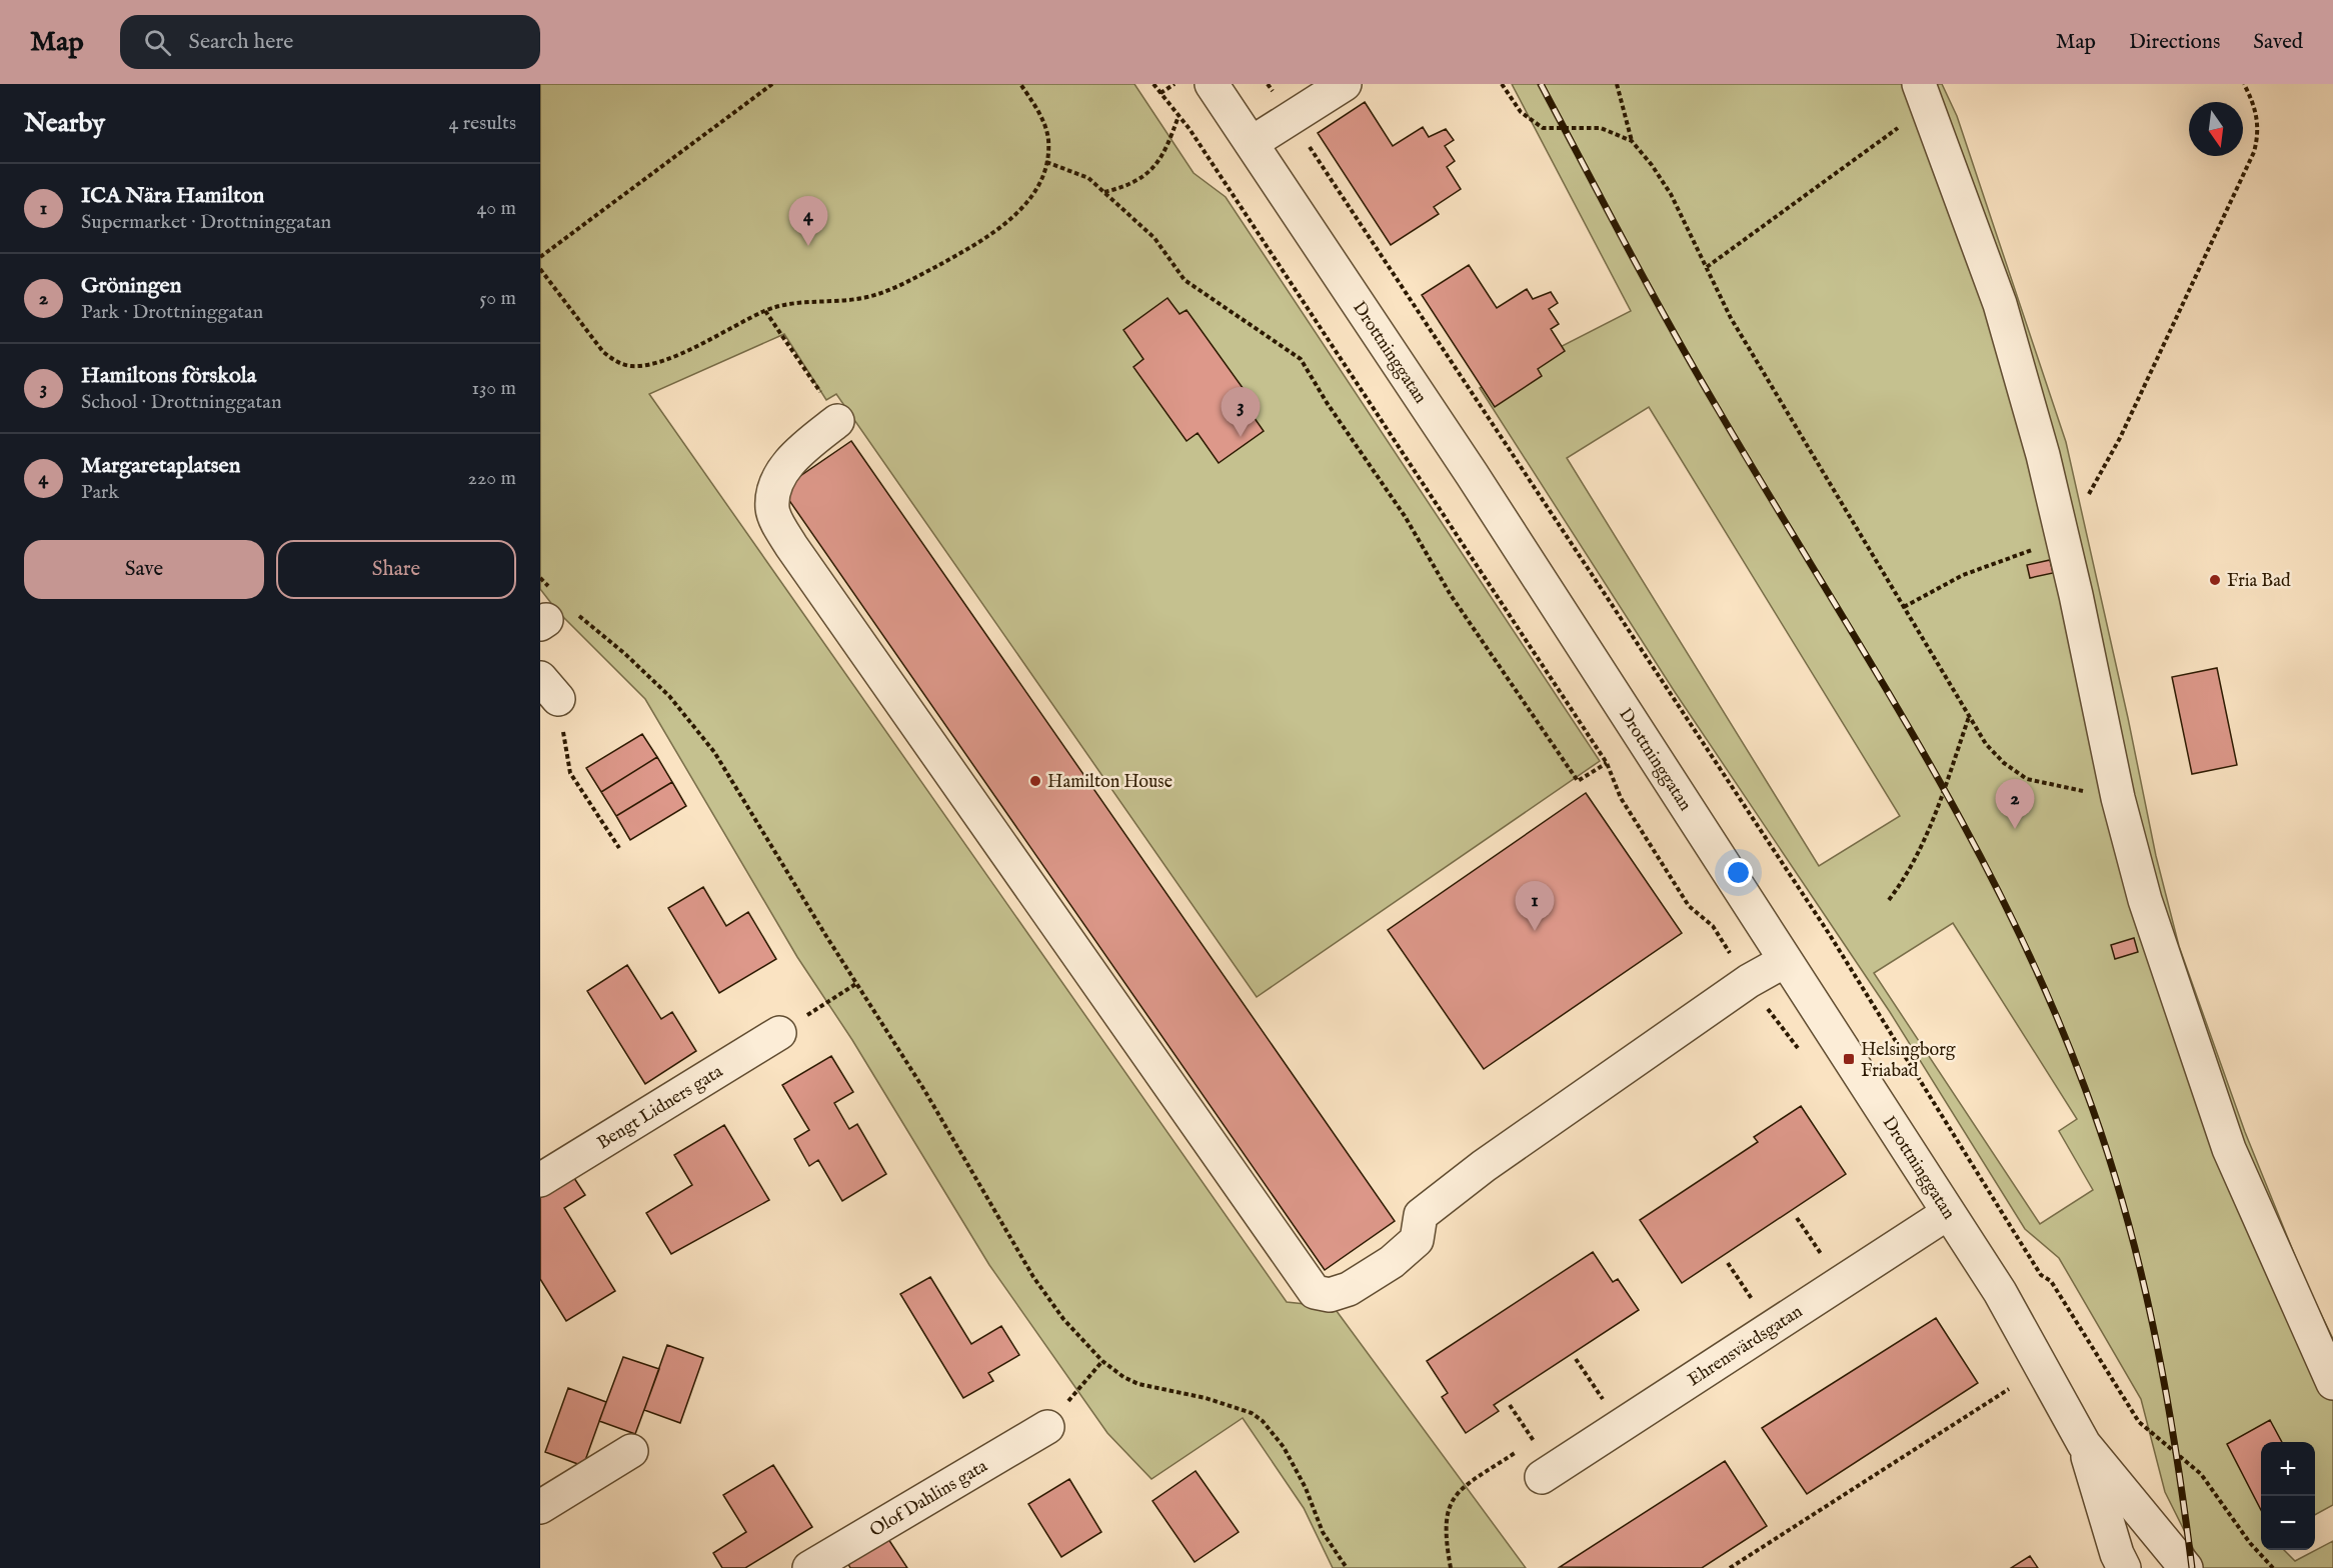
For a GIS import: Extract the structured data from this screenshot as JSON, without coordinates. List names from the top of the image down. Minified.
{"streets":{"street":["Drottninggatan","Bengt Lidners gata","Ehrensvärdsgatan","Olof Dahlins gata"]},"crossings":[["Drottninggatan","Ehrensvärdsgatan"]],"places":{"other":["Fria Bad","Hamilton House"],"transit":["Helsingborg Friabad"]},"north":"bottom","page":{"header":"Map","search":"Search here","nav":["Map","Directions","Saved"],"heading":["Nearby","4 results"],"list":[{"mark":"1","name":"ICA Nära Hamilton","note":"Supermarket · Drottninggatan","value":"40 m"},{"mark":"2","name":"Gröningen","note":"Park · Drottninggatan","value":"50 m"},{"mark":"3","name":"Hamiltons förskola","note":"School · Drottninggatan","value":"130 m"},{"mark":"4","name":"Margaretaplatsen","note":"Park","value":"220 m"}],"pins":["4","3","2","1"],"buttons":["Save","Share"],"map_buttons":["+","−"]}}
